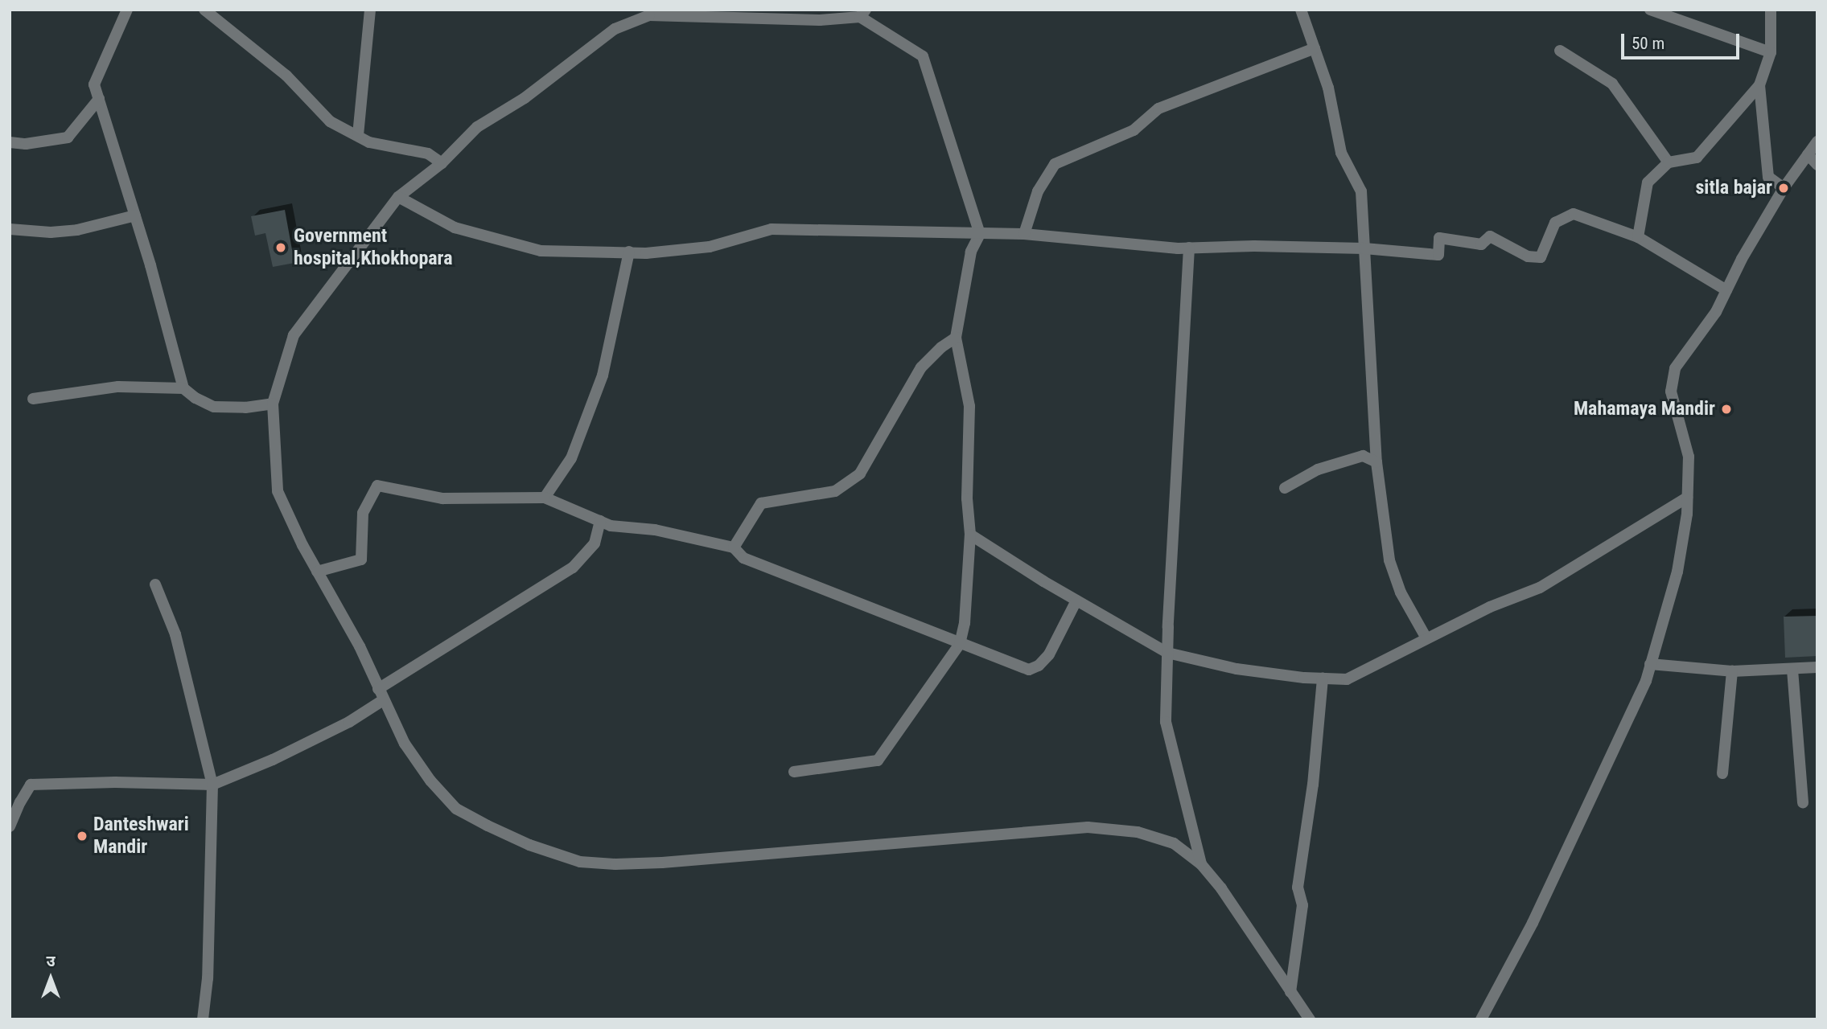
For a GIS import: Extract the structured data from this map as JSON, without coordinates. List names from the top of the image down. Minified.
{"places":["sitla bajar","Government hospital,Khokhopara","Mahamaya Mandir","Danteshwari Mandir"],"scale_bar":"50 m","north":"top"}
